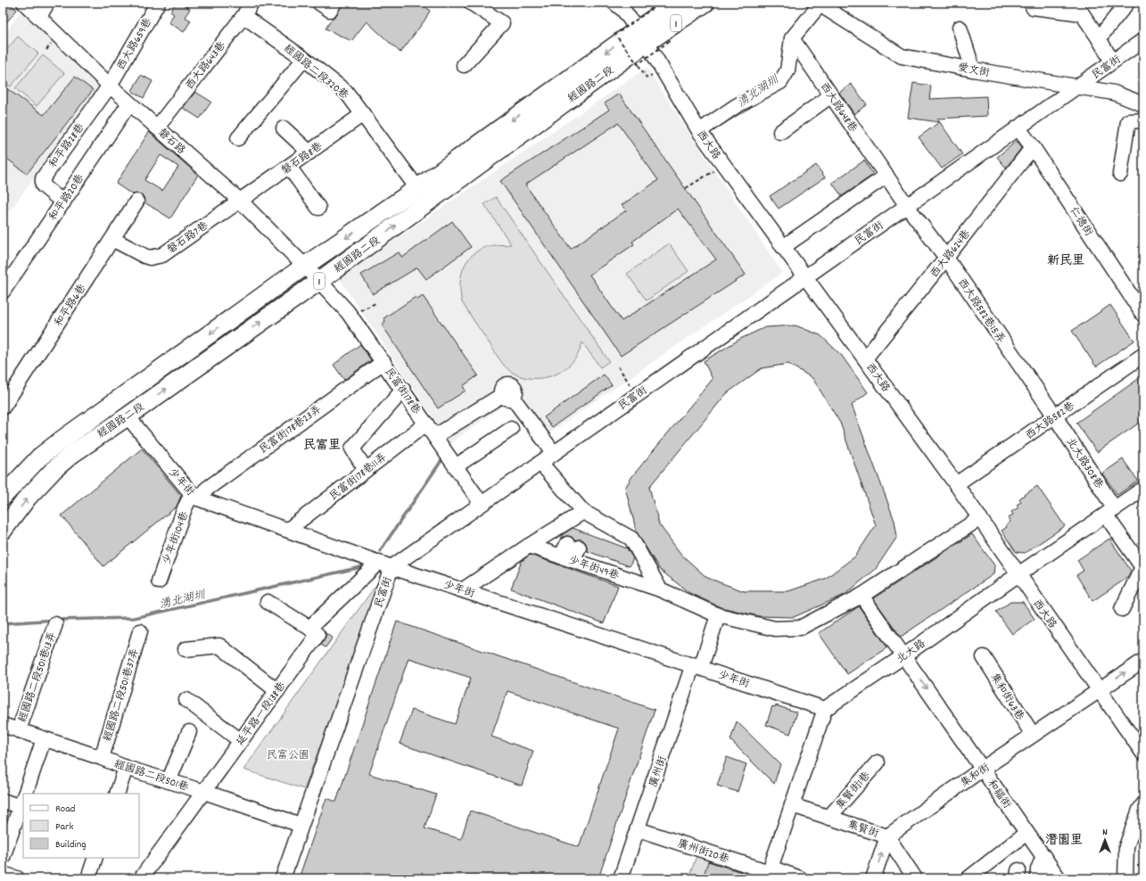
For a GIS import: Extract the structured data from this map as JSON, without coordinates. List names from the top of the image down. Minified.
{"streets":{"main road":["1","經國路二段"],"street":["西大路659巷","西大路643巷","民富街","愛文街","經國路二段320巷","西大路648巷","磐石路","西大路","和平路28巷","磐石路8巷","和平路20巷","仁德街","磐石路7巷","西大路624巷","和平路6巷","西大路582巷15弄","民富街178巷","西大路582巷","民富街178巷23弄","北大路308巷","民富街178巷11弄","少年街","少年街104巷","少年街49巷","北大路","經國路二段501巷13弄","經國路二段501巷37弄","集和街63巷","延平路一段138巷","廣州街","經國路二段501巷","集和街","集賢街1巷","和福街","集賢街","廣州街20巷"]},"crossings":[["西大路659巷","磐石路"],["西大路659巷","和平路28巷"],["西大路643巷","經國路二段320巷"],["西大路643巷","磐石路"],["民富街","愛文街"],["民富街","西大路648巷"],["民富街","西大路"],["民富街","仁德街"],["民富街","西大路582巷15弄"],["民富街","民富街178巷"],["民富街","少年街"],["民富街","經國路二段501巷"],["經國路二段320巷","經國路二段"],["經國路二段320巷","磐石路8巷"],["經國路二段","磐石路"],["經國路二段","西大路"],["經國路二段","民富街178巷"],["經國路二段","少年街"],["西大路648巷","西大路582巷15弄"],["磐石路","和平路28巷"],["磐石路","磐石路8巷"],["磐石路","和平路20巷"],["磐石路","磐石路7巷"],["磐石路","民富街178巷"],["西大路","西大路624巷"],["西大路","西大路582巷"],["西大路","少年街49巷"],["西大路","北大路"],["西大路","集和街"],["和平路28巷","和平路20巷"],["磐石路8巷","磐石路7巷"],["仁德街","西大路624巷"],["磐石路7巷","和平路6巷"],["西大路624巷","西大路582巷15弄"],["西大路582巷15弄","西大路582巷"],["西大路582巷15弄","北大路308巷"],["民富街178巷","民富街178巷23弄"],["民富街178巷","民富街178巷11弄"],["西大路582巷","北大路308巷"],["民富街178巷23弄","少年街"],["民富街178巷23弄","少年街104巷"],["北大路308巷","北大路"],["民富街178巷11弄","少年街"],["少年街","少年街104巷"],["少年街","北大路"],["少年街","廣州街"],["少年街49巷","廣州街"],["少年街49巷","和福街"],["北大路","和福街"],["經國路二段501巷13弄","經國路二段501巷"],["經國路二段501巷37弄","經國路二段501巷"],["集和街63巷","集和街"],["延平路一段138巷","經國路二段501巷"],["廣州街","廣州街20巷"],["集和街","和福街"],["集和街","集賢街"],["集賢街1巷","集賢街"]],"one_way":["和福街"],"districts":["新民里","民富里","潛園里"],"water":["湧北湖圳"],"parks":["民富公園"],"legend":["Road","Park","Building"],"north":"top"}
